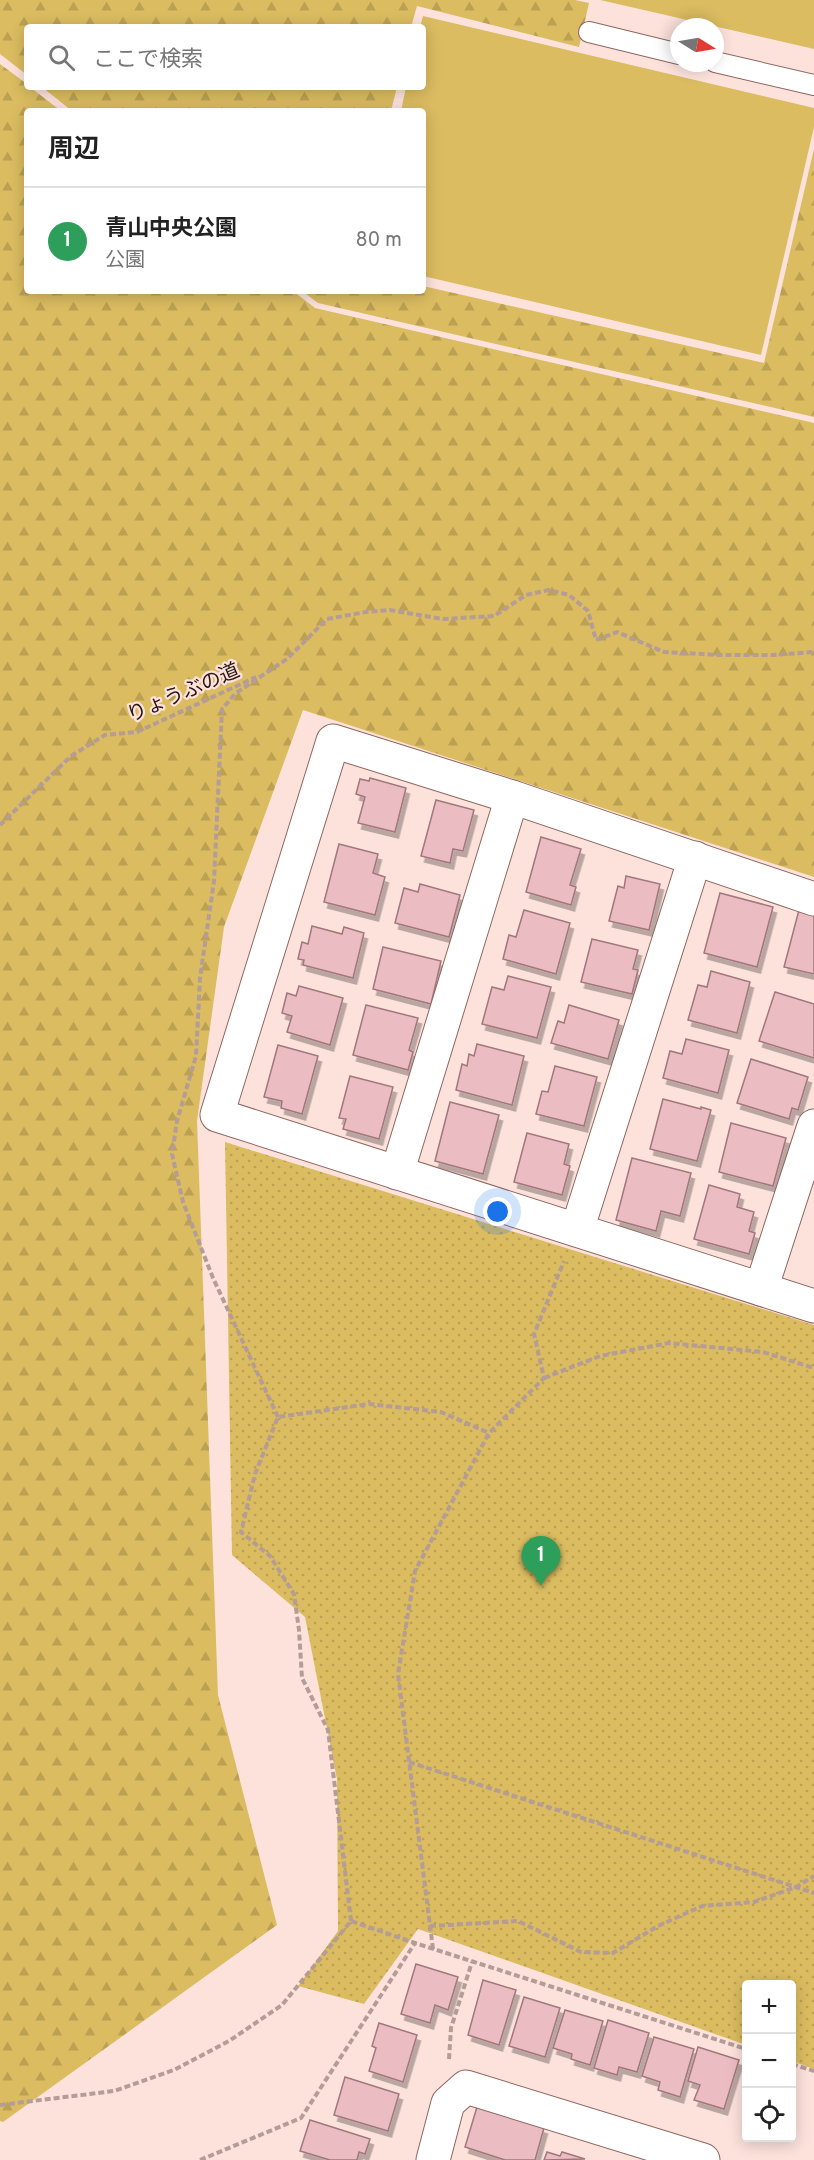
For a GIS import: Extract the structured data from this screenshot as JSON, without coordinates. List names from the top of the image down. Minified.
{"streets":{"path":["りょうぶの道"]},"north":"right","page":{"search":"ここで検索","heading":"周辺","list":[{"mark":"1","name":"青山中央公園","note":"公園","value":"80 m"}],"pins":"1","map_buttons":["+","−"]}}
